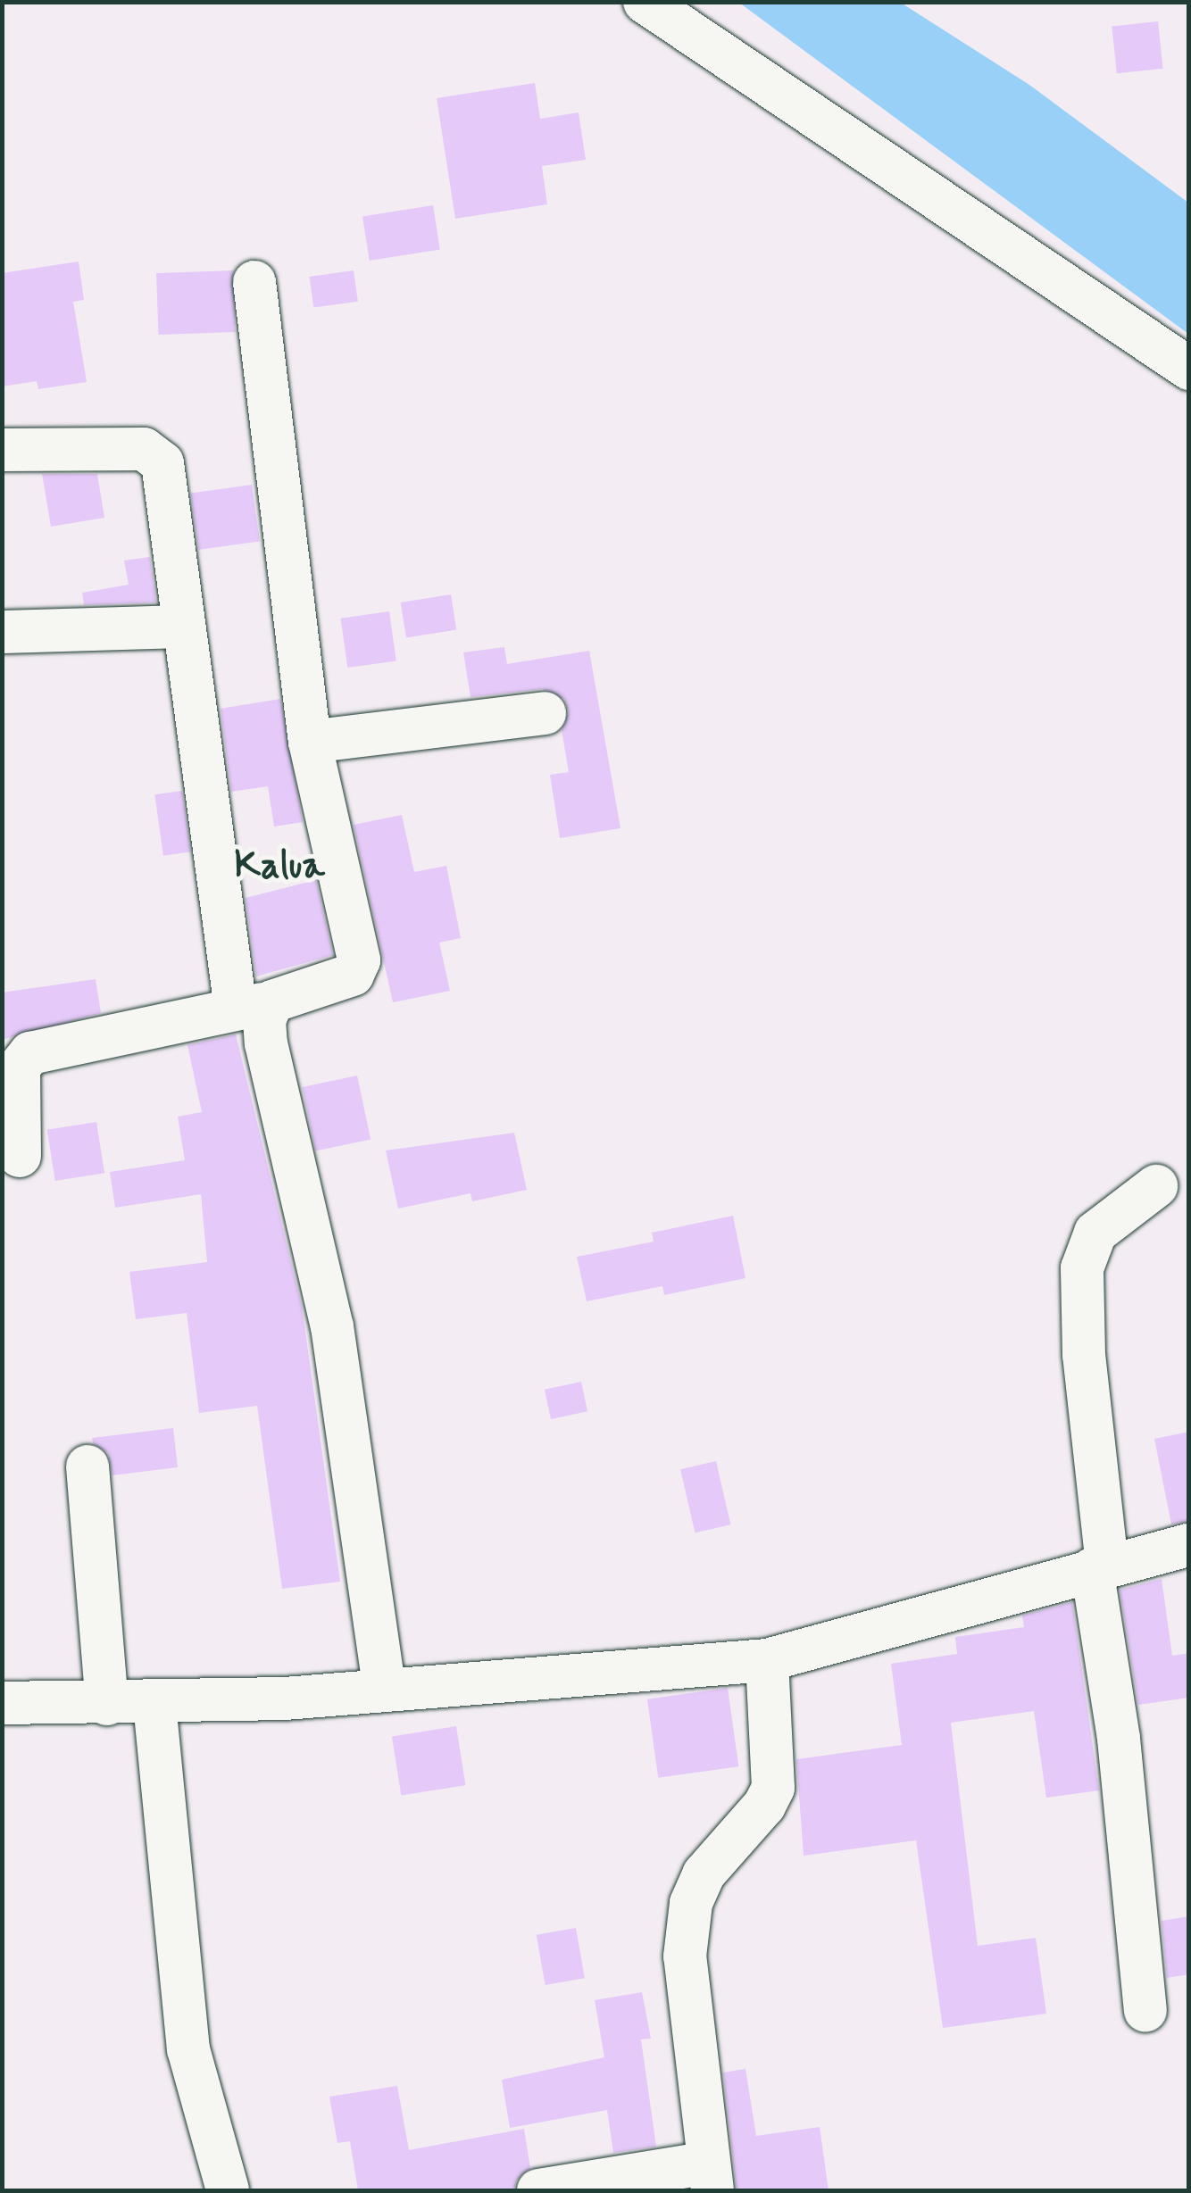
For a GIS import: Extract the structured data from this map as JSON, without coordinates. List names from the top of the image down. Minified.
{"districts":["Kalua"]}
